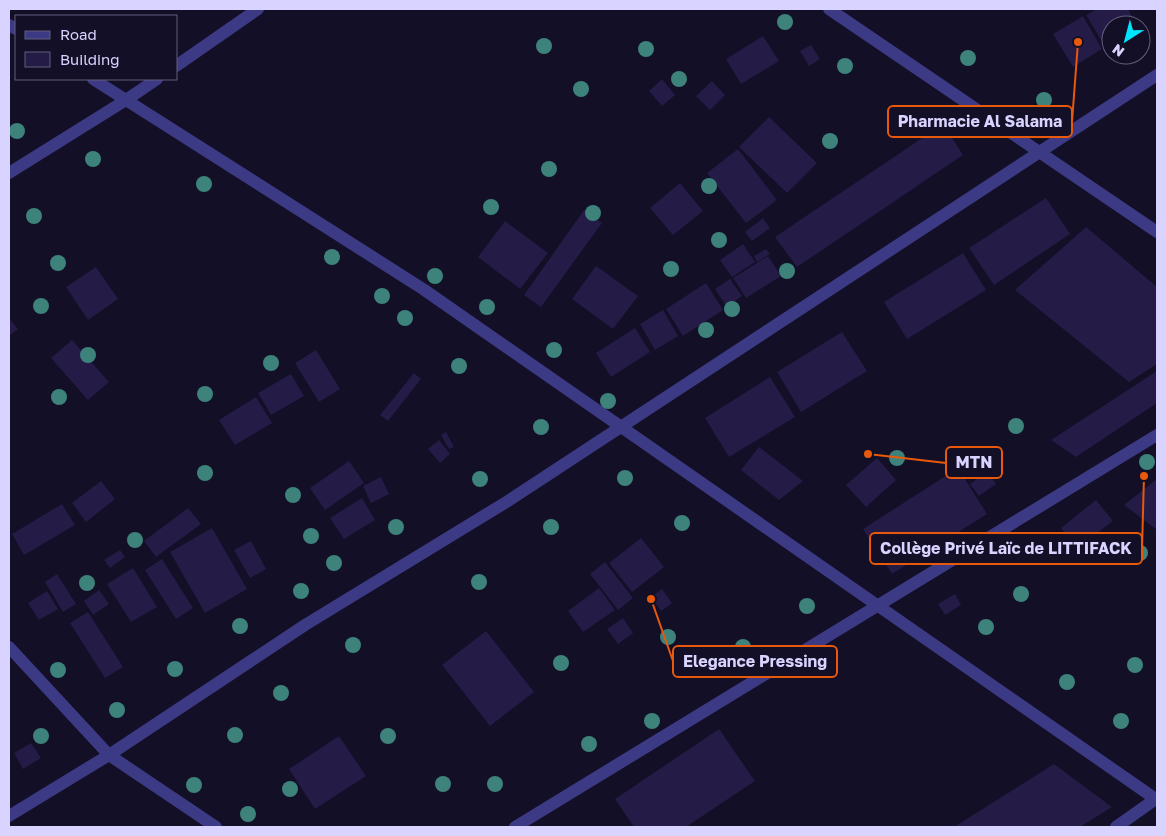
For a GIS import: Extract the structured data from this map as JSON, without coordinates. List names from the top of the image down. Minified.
{"places":["Pharmacie Al Salama","MTN","Collège Privé Laïc de LITTIFACK","Elegance Pressing"],"legend":["Road","Building"],"north":"bottom left"}
